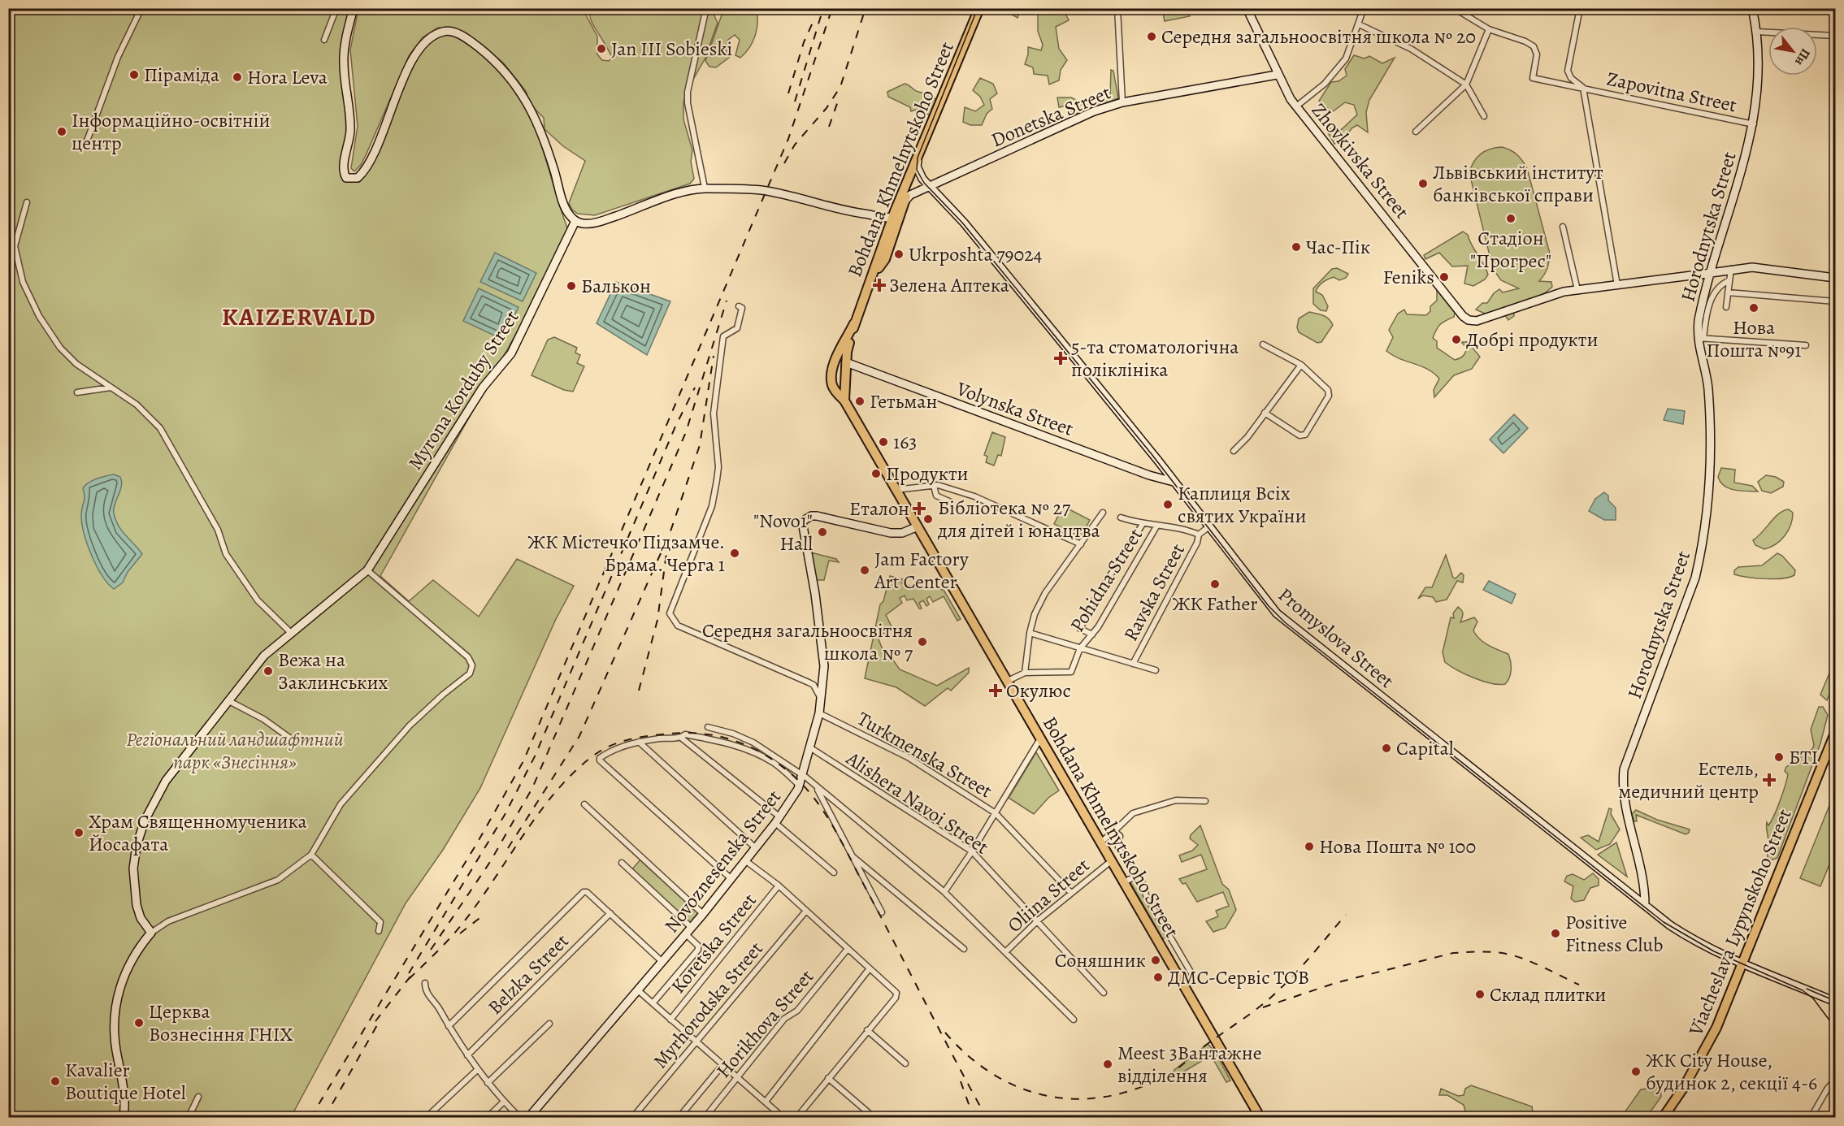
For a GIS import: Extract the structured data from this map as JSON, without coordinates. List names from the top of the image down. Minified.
{"streets":{"main road":["Bohdana Khmelnytskoho Street","Viacheslava Lypynskoho Street"],"street":["Zapovitna Street","Donetska Street","Zhovkivska Street","Horodnytska Street","Myrona Korduby Street","Volynska Street","Pohidna Street","Ravska Street","Promyslova Street","Turkmenska Street","Alishera Navoi Street","Novoznesenska Street","Oliina Street","Koretska Street","Belzka Street","Myrhorodska Street","Horikhova Street"]},"crossings":[["Zapovitna Street","Horodnytska Street"],["Donetska Street","Bohdana Khmelnytskoho Street"],["Donetska Street","Zhovkivska Street"],["Donetska Street","Promyslova Street"],["Bohdana Khmelnytskoho Street","Volynska Street"],["Bohdana Khmelnytskoho Street","Promyslova Street"],["Bohdana Khmelnytskoho Street","Novoznesenska Street"],["Bohdana Khmelnytskoho Street","Oliina Street"],["Horodnytska Street","Promyslova Street"],["Volynska Street","Promyslova Street"],["Promyslova Street","Viacheslava Lypynskoho Street"],["Turkmenska Street","Novoznesenska Street"],["Turkmenska Street","Oliina Street"],["Alishera Navoi Street","Novoznesenska Street"],["Alishera Navoi Street","Oliina Street"]],"districts":["KAIZERVALD"],"parks":["Регіональний ландшафтний парк «Знесіння»"],"places":{"other":["Середня загальноосвітня школа № 20","Jan III Sobieski","Піраміда","Hora Leva","Інформаційно-освітній центр","Львівський інститут банківської справи","Стадіон \"Прогрес\"","Час-Пік","Ukrposhta 79024","Feniks","Балькон","Нова Пошта №91","Добрі продукти","Гетьман","163","Продукти","Каплиця Всіх святих України","Бібліотека № 27 для дітей і юнацтва","\"Novo1\" Hall","ЖК Містечко Підзамче. Брама. Черга 1","Jam Factory Art Center","ЖК Father","Середня загальноосвітня школа № 7","Вежа на Заклинських","Capital","БТІ","Храм Священномученика Йосафата","Нова Пошта № 100","Positive Fitness Club","Соняшник","ДМС-Сервіс ТОВ","Склад плитки","Церква Вознесіння ГНІХ","Meest 3Вантажне відділення","ЖК City House, будинок 2, секції 4-6","Kavalier Boutique Hotel"],"health":["Зелена Аптека","5-та стоматологічна поліклініка","Еталон","Окулюс","Естель, медичний центр"]},"north":"bottom right"}
